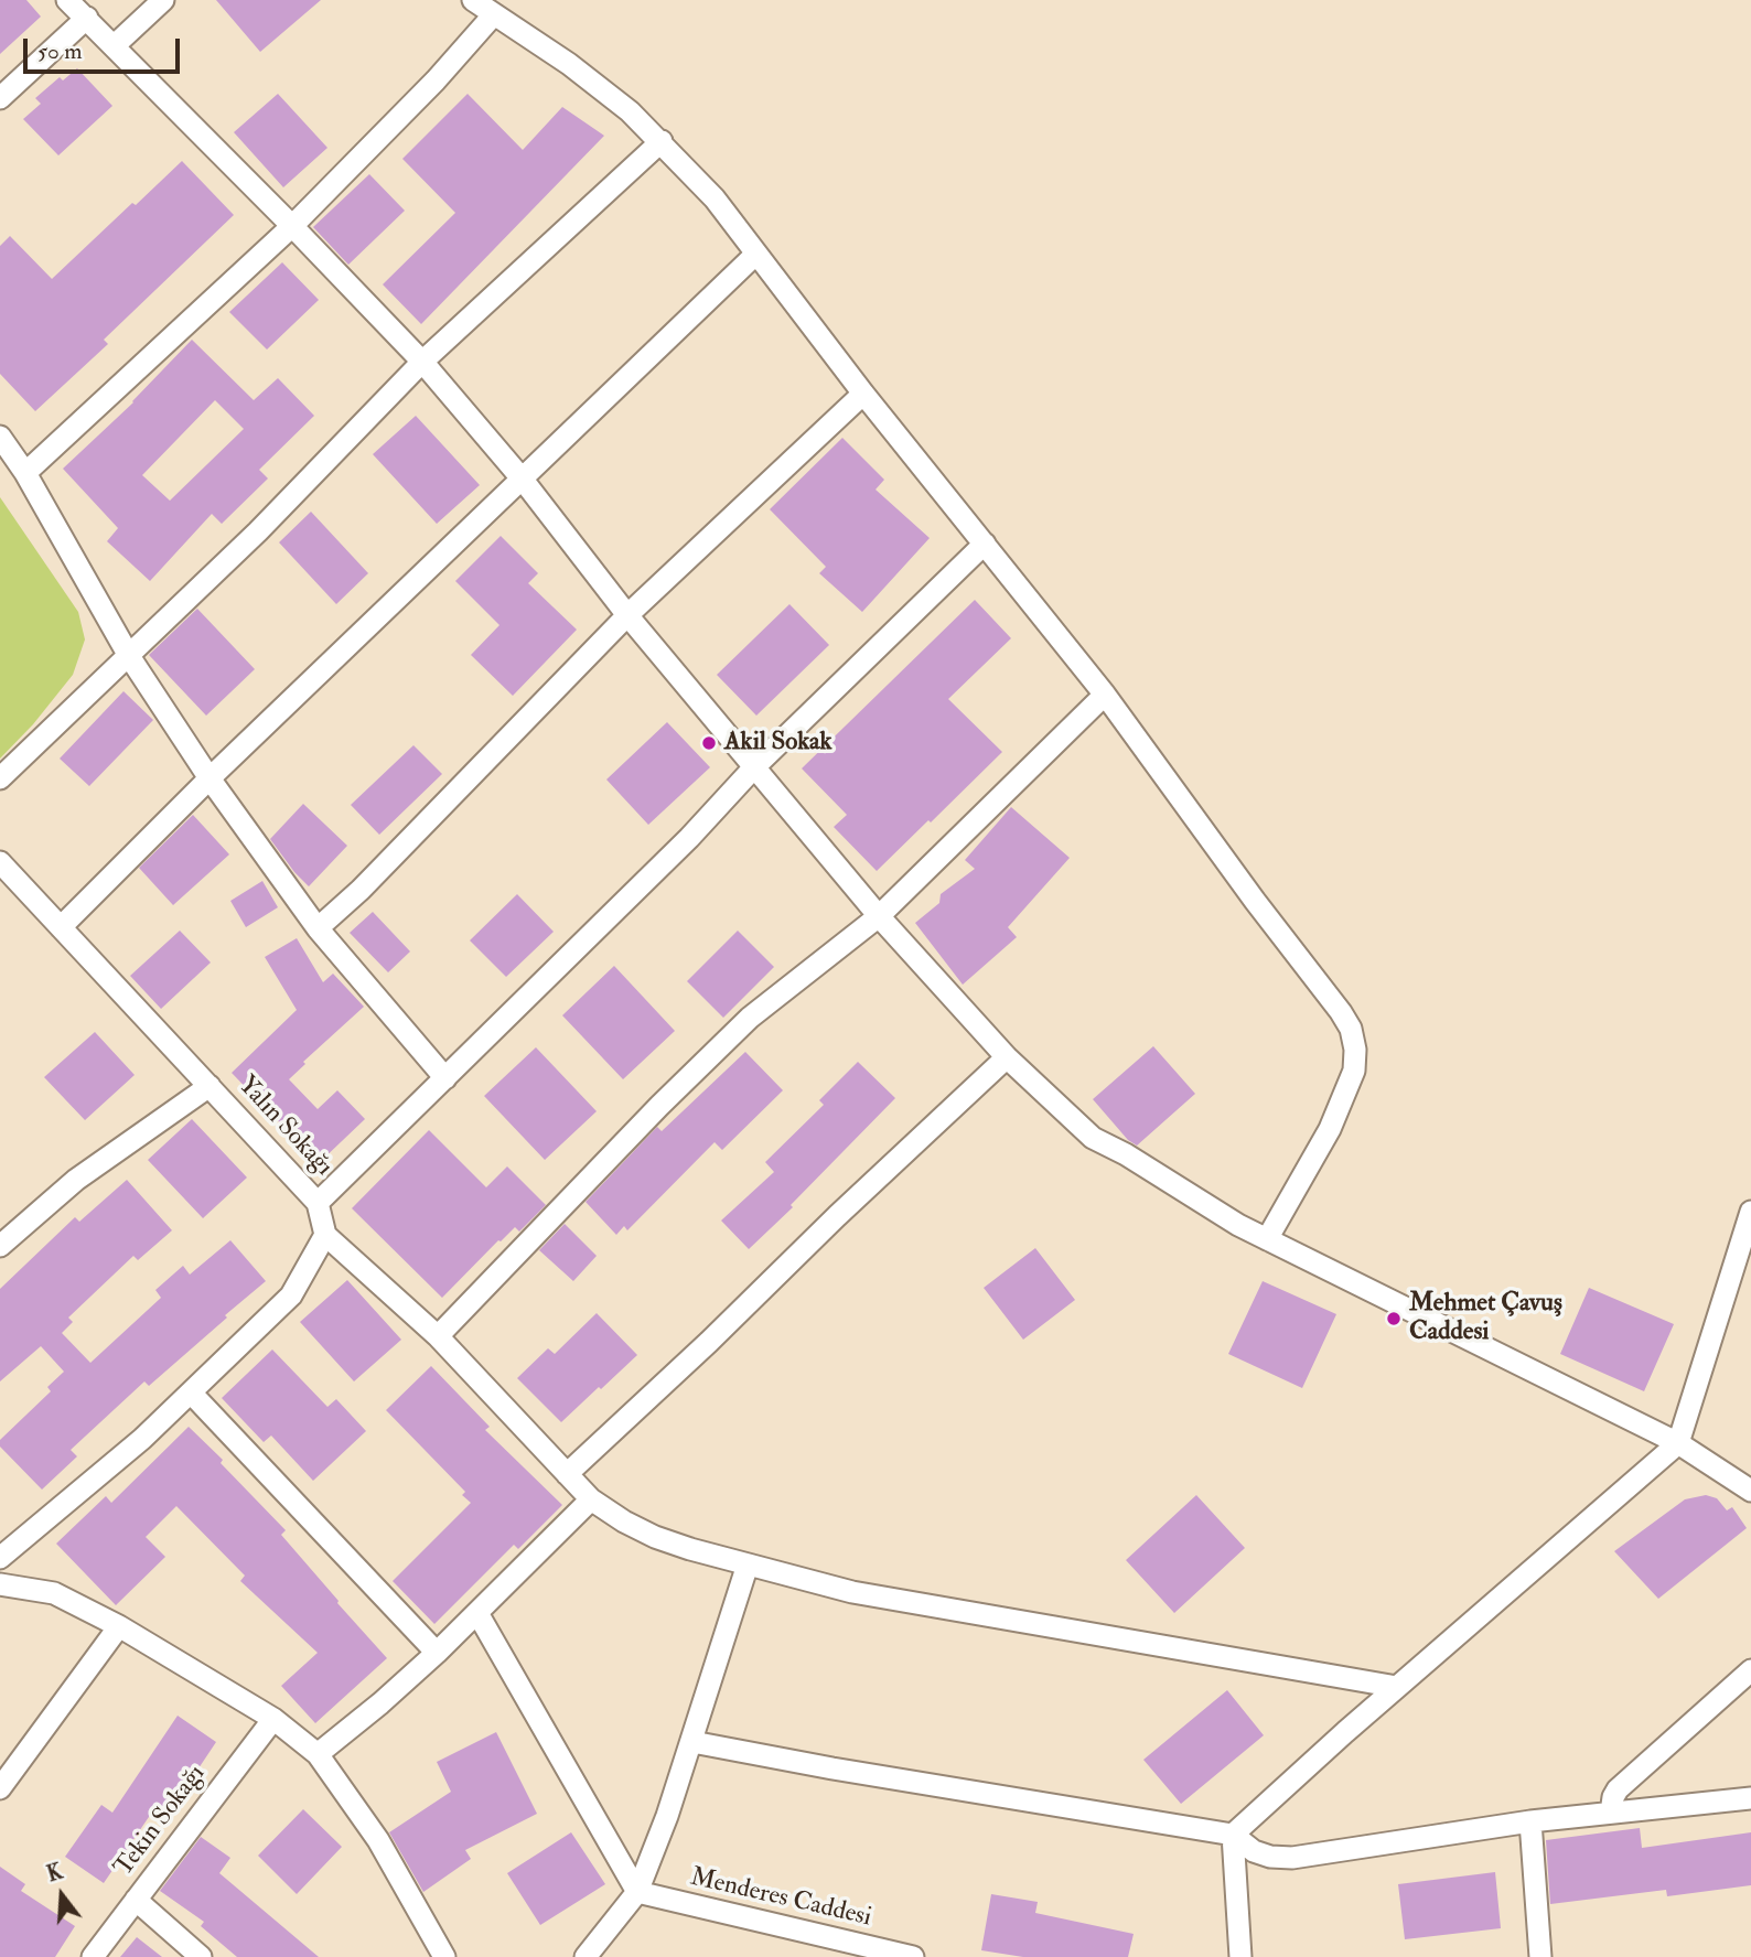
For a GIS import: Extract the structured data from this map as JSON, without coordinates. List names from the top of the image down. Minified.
{"streets":{"street":["Yalın Sokağı","Tekin Sokağı","Menderes Caddesi"]},"places":["Akil Sokak","Mehmet Çavuş Caddesi"],"scale_bar":"50 m","north":"top"}
